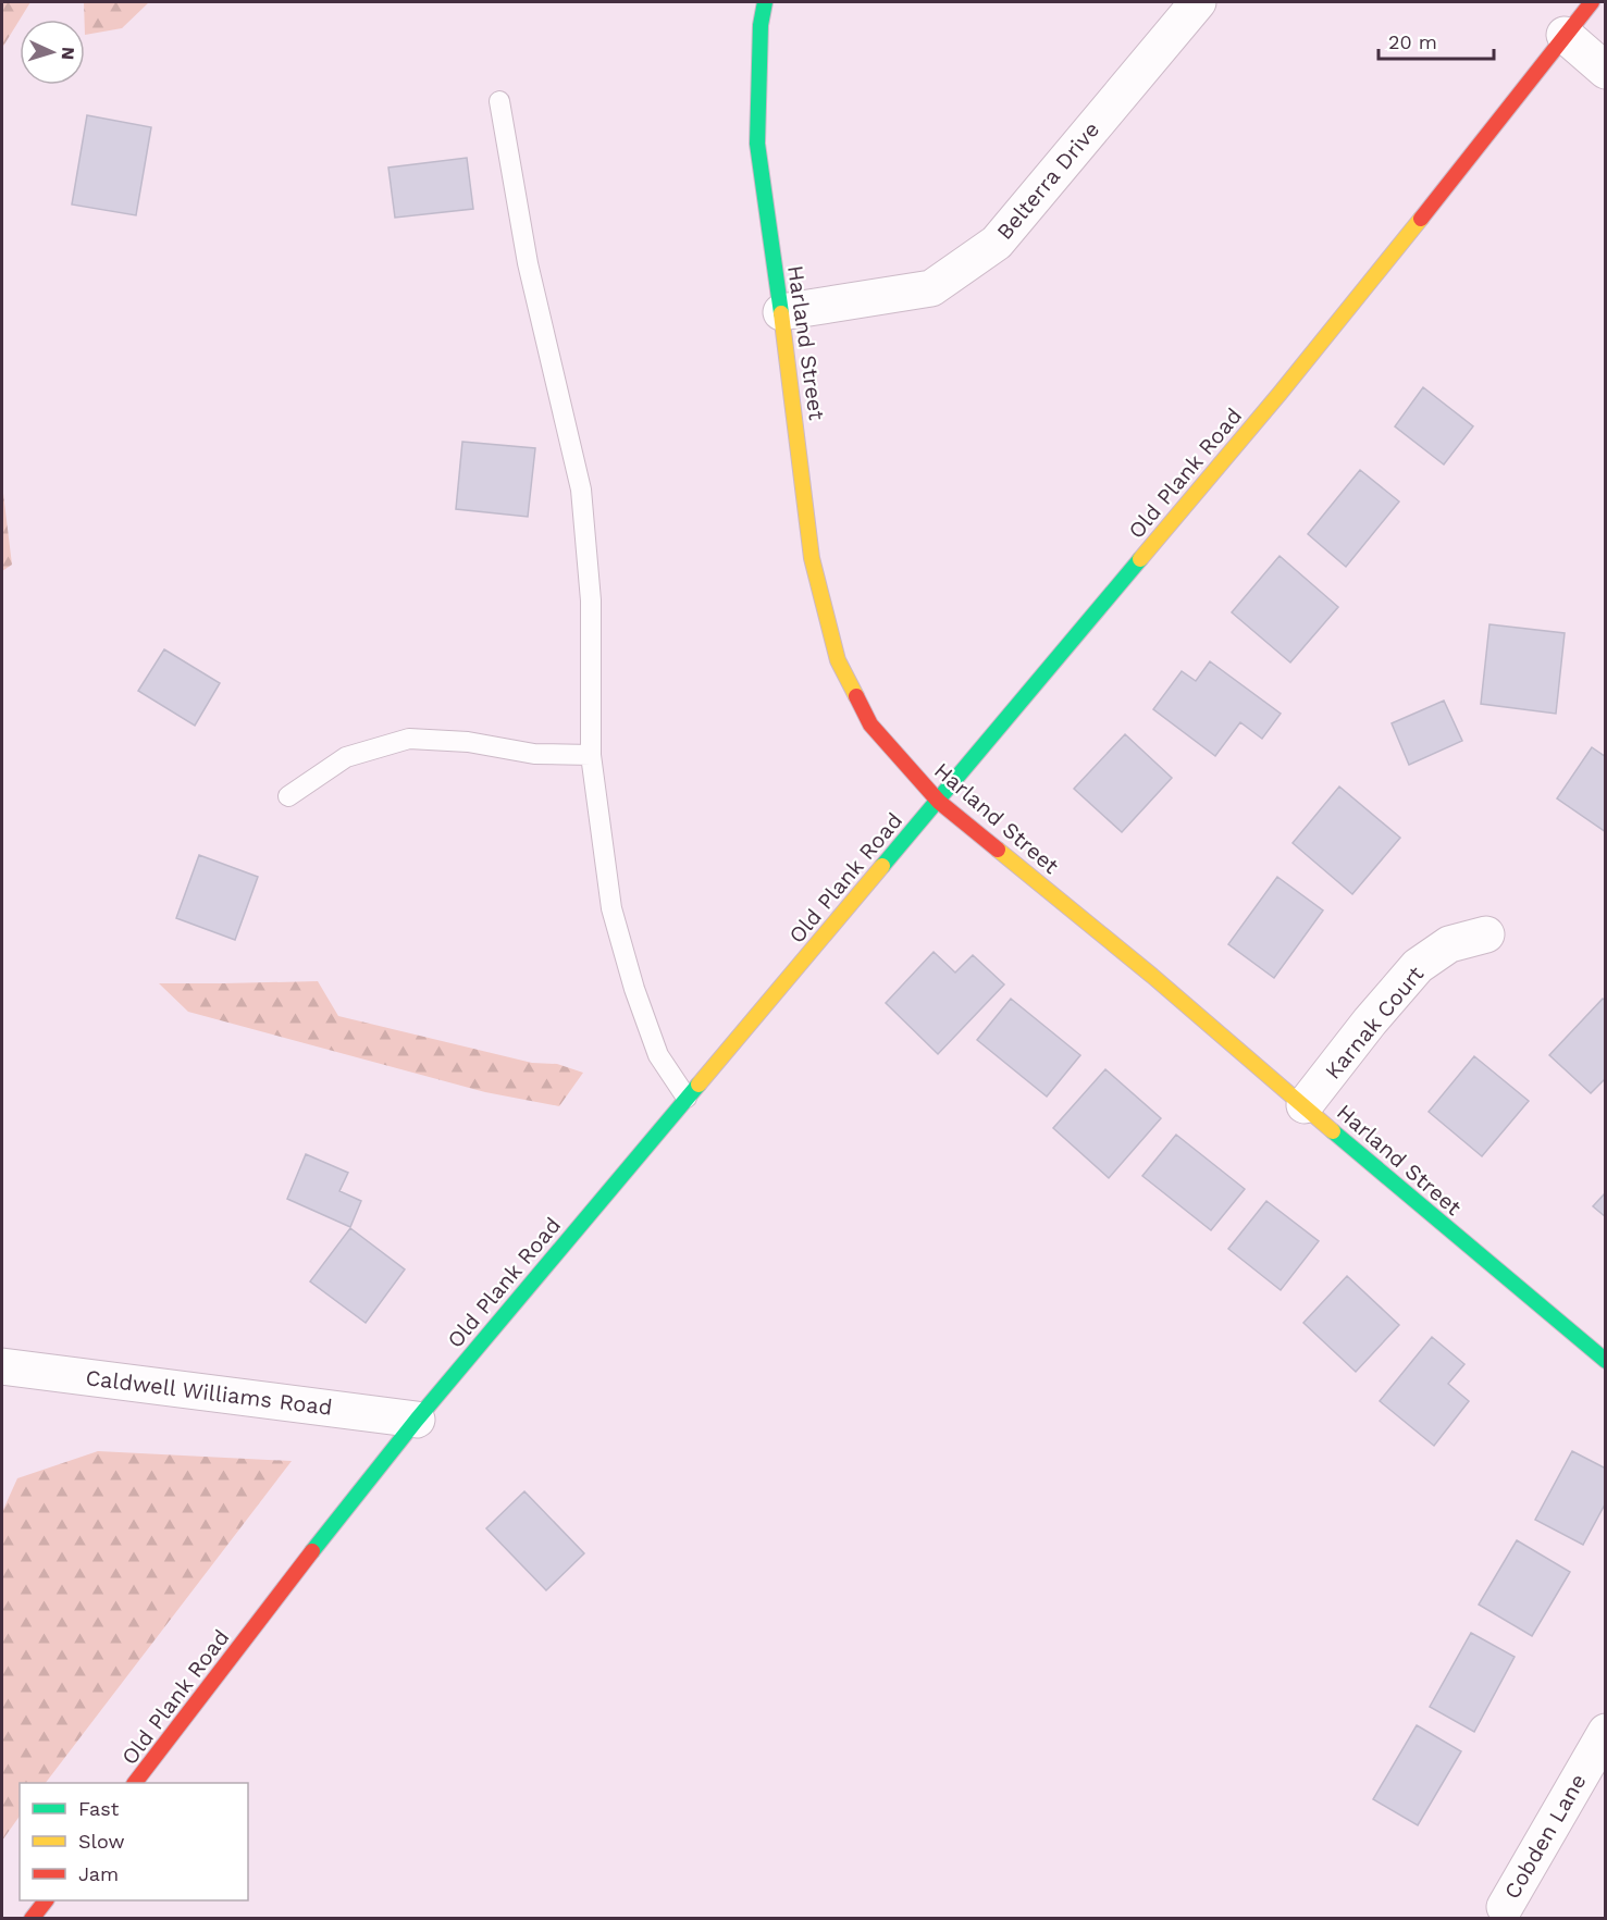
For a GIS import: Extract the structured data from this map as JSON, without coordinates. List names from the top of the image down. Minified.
{"streets":{"street":["Belterra Drive","Harland Street","Old Plank Road","Karnak Court","Caldwell Williams Road","Cobden Lane"]},"crossings":[["Belterra Drive","Harland Street"],["Harland Street","Old Plank Road"],["Harland Street","Karnak Court"],["Old Plank Road","Caldwell Williams Road"]],"legend":["Fast","Slow","Jam"],"scale_bar":"20 m","north":"right"}
